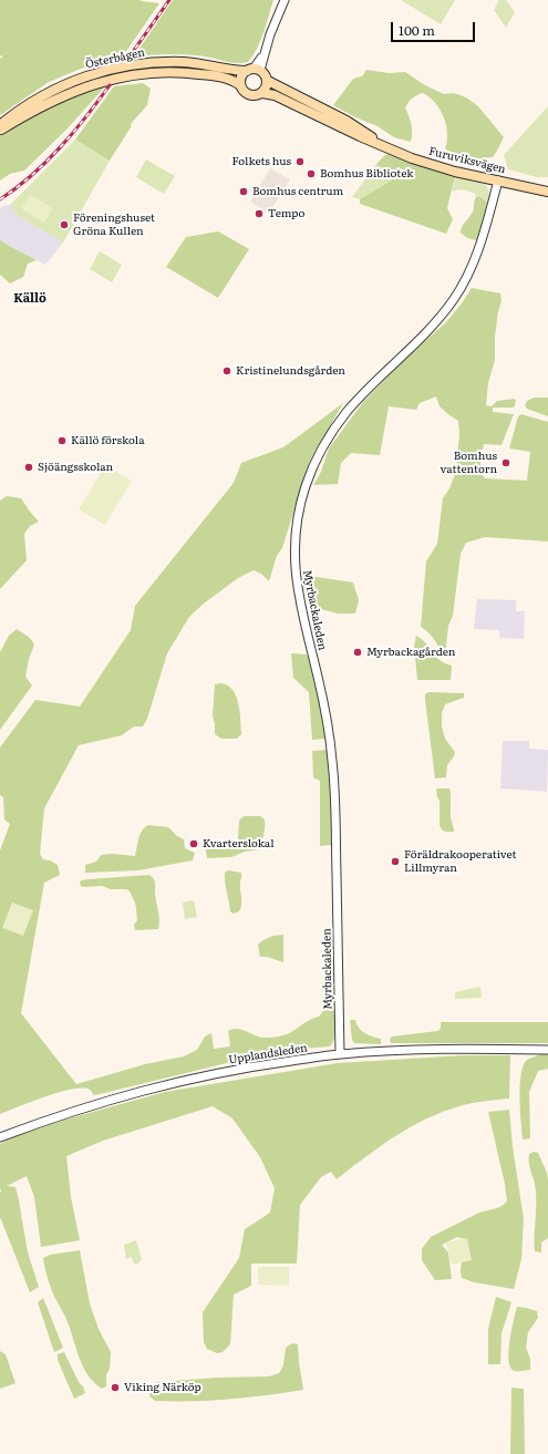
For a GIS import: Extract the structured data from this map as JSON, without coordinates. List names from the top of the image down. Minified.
{"streets":{"main road":["Österbågen","Furuviksvägen"],"street":["Myrbackaleden","Upplandsleden"]},"crossings":[["Österbågen","Furuviksvägen"],["Furuviksvägen","Myrbackaleden"],["Myrbackaleden","Upplandsleden"]],"districts":["Källö"],"places":["Folkets hus","Bomhus Bibliotek","Bomhus centrum","Tempo","Föreningshuset Gröna Kullen","Kristinelundsgården","Källö förskola","Bomhus vattentorn","Sjöängsskolan","Myrbackagården","Kvarterslokal","Föräldrakooperativet Lillmyran","Viking Närköp"],"scale_bar":"100 m"}
